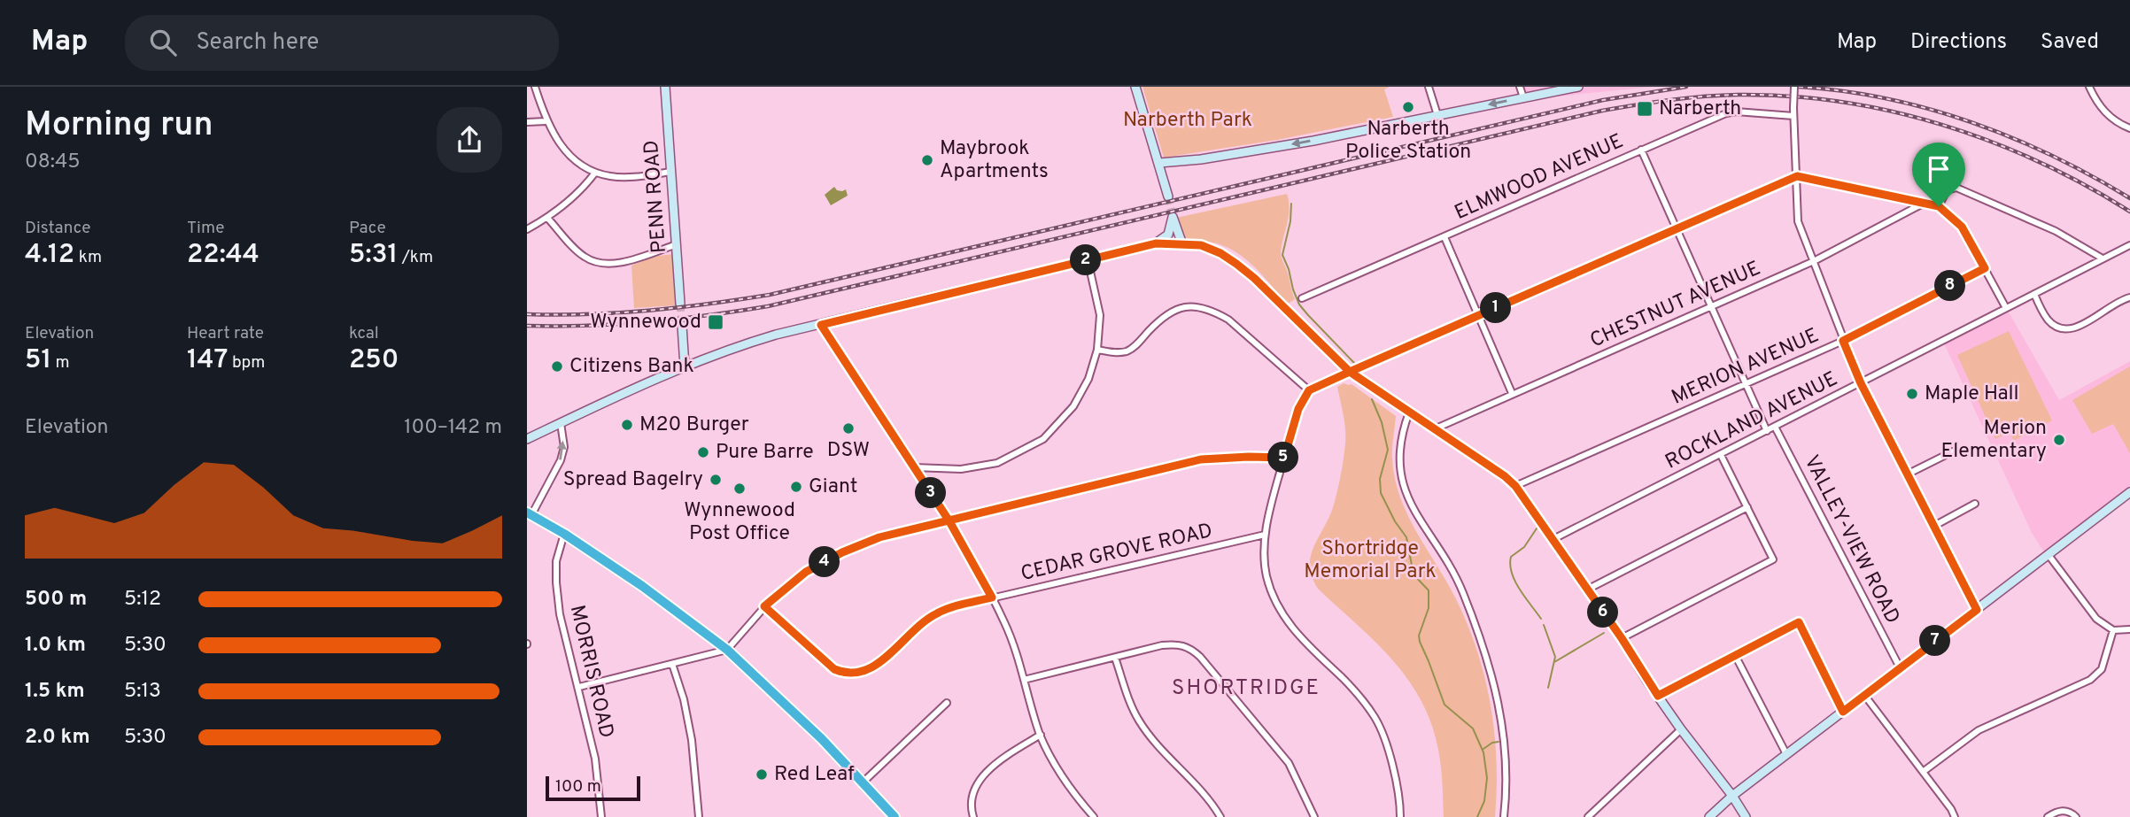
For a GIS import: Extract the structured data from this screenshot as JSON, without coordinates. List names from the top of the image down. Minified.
{"streets":{"street":["ELMWOOD AVENUE","PENN ROAD","CHESTNUT AVENUE","MERION AVENUE","ROCKLAND AVENUE","VALLEY-VIEW ROAD","CEDAR GROVE ROAD","MORRIS ROAD"]},"crossings":[["ROCKLAND AVENUE","VALLEY-VIEW ROAD"]],"districts":["SHORTRIDGE"],"parks":["Narberth Park","Shortridge Memorial Park"],"places":{"other":["Narberth Police Station","Maybrook Apartments","Citizens Bank","Maple Hall","M20 Burger","DSW","Merion Elementary","Pure Barre","Spread Bagelry","Giant","Wynnewood Post Office","Red Leaf"],"transit":["Narberth","Wynnewood"]},"scale_bar":"100 m","page":{"header":"Map","search":"Search here","nav":["Map","Directions","Saved"],"heading":["Morning run","08:45"],"stats":[["Distance","4.12 km"],["Time","22:44"],["Pace","5:31 /km"],["Elevation","51 m"],["Heart rate","147 bpm"],["kcal","250"]],"pins":["2","8","1","5","3","4","6","7"],"chart":["Elevation","100–142 m"],"list":[{"name":"500 m","note":"5:12"},{"name":"1.0 km","note":"5:30"},{"name":"1.5 km","note":"5:13"},{"name":"2.0 km","note":"5:30"}],"scale":"100 m"}}
